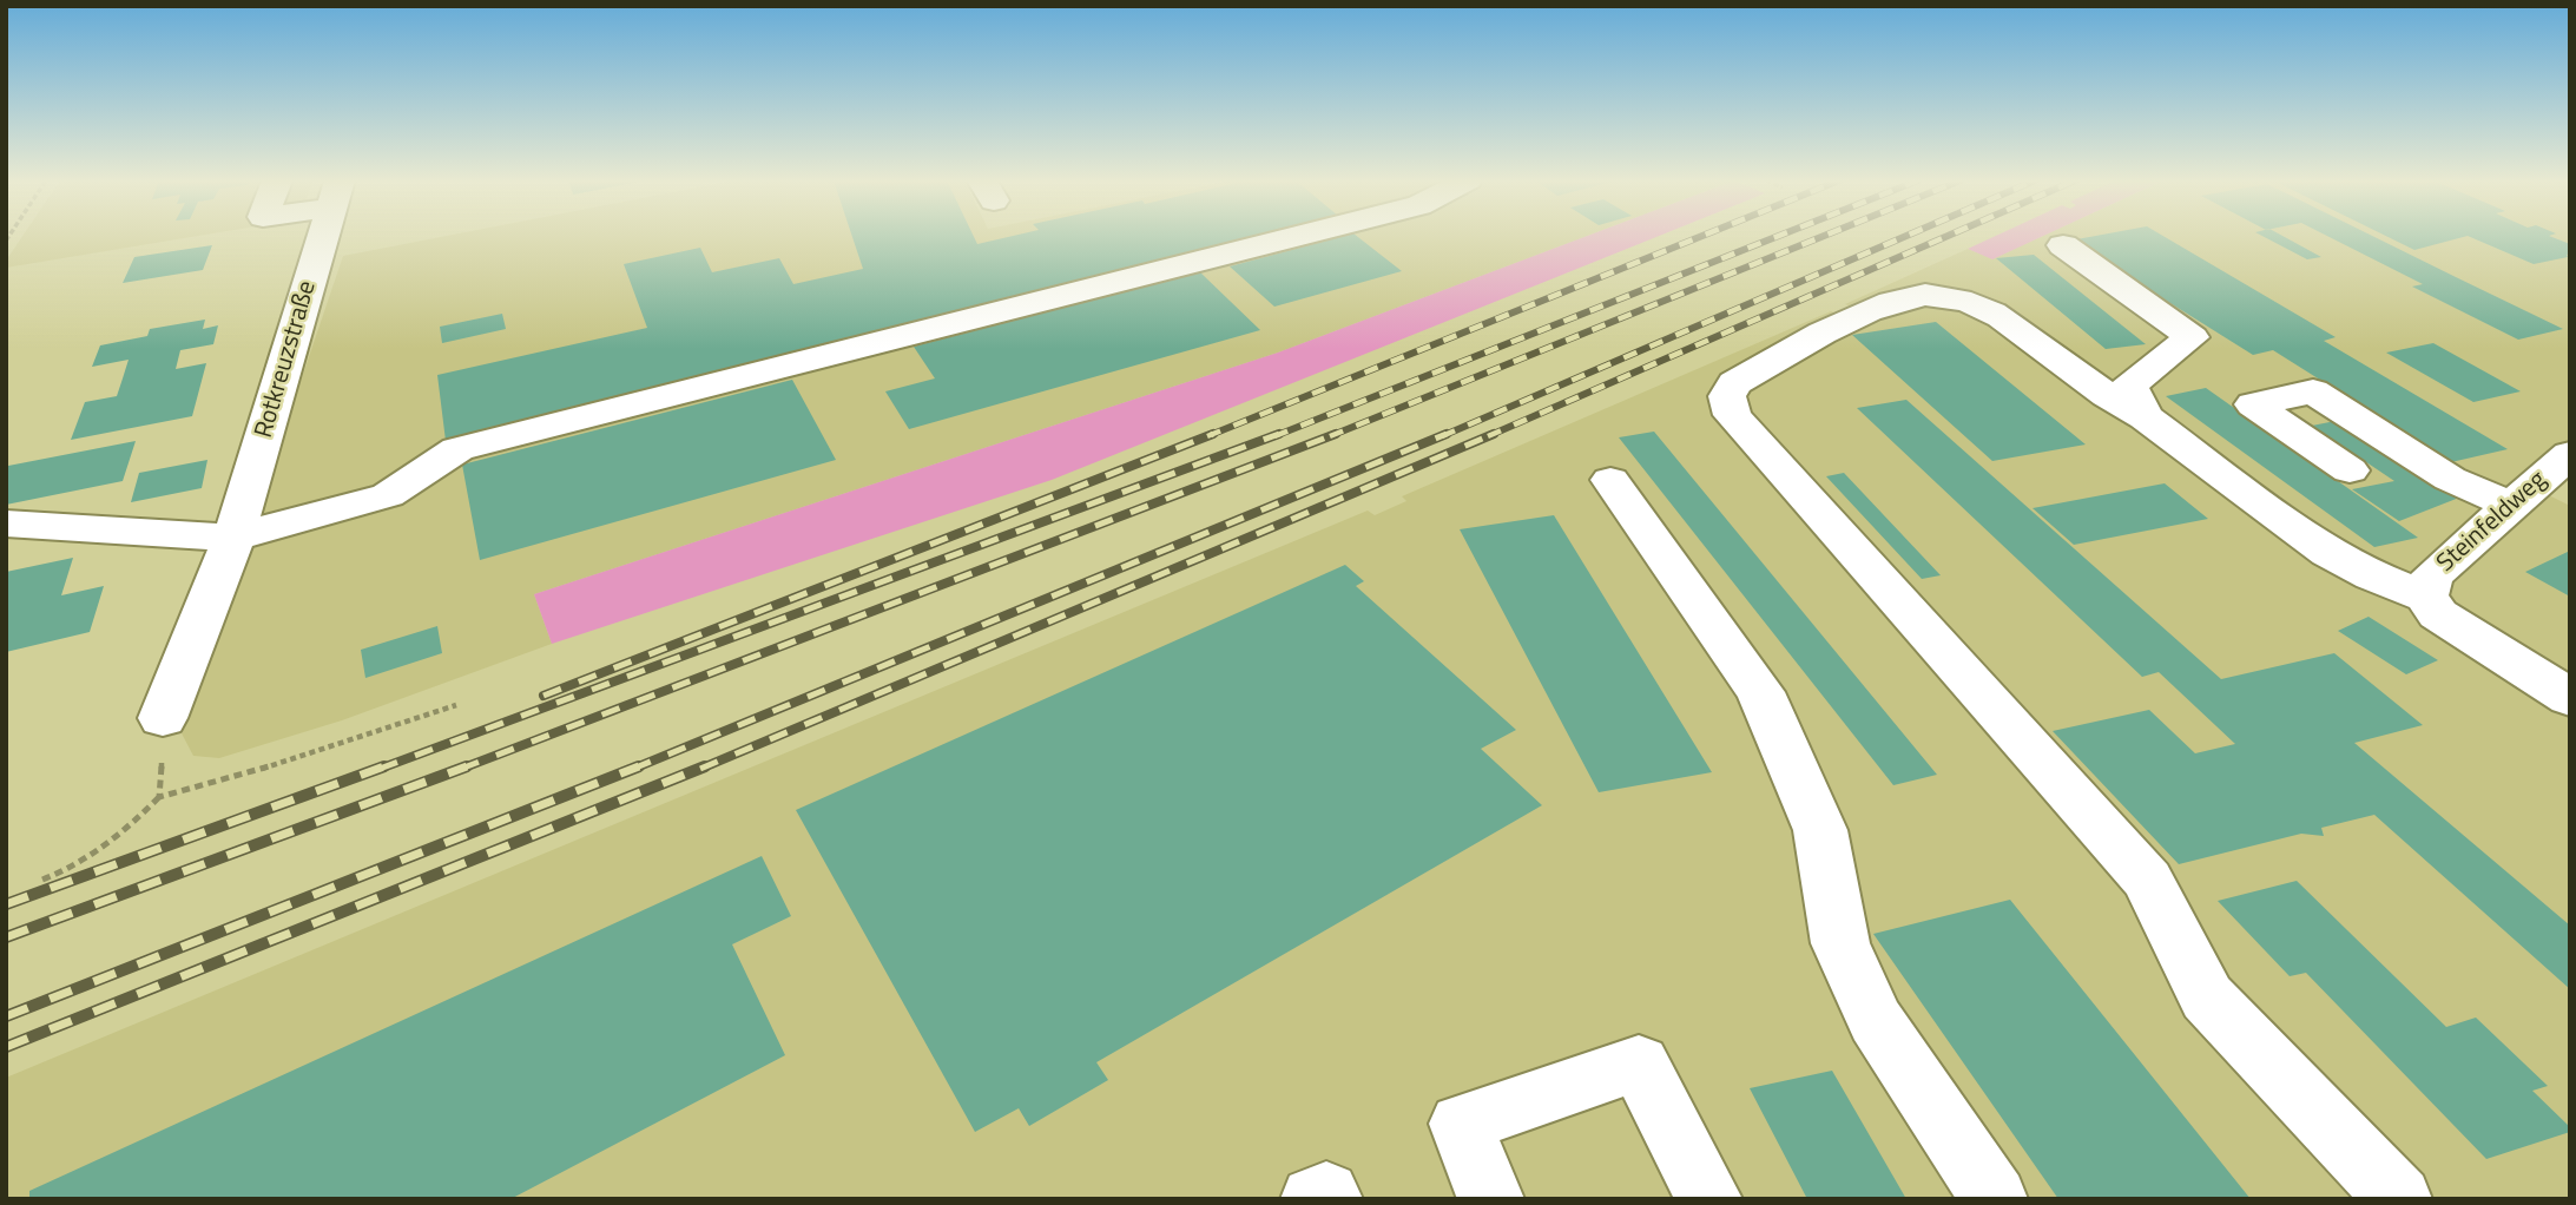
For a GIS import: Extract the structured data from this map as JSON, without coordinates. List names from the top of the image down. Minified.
{"streets":{"street":["Rotkreuzstraße","Steinfeldweg"]}}
